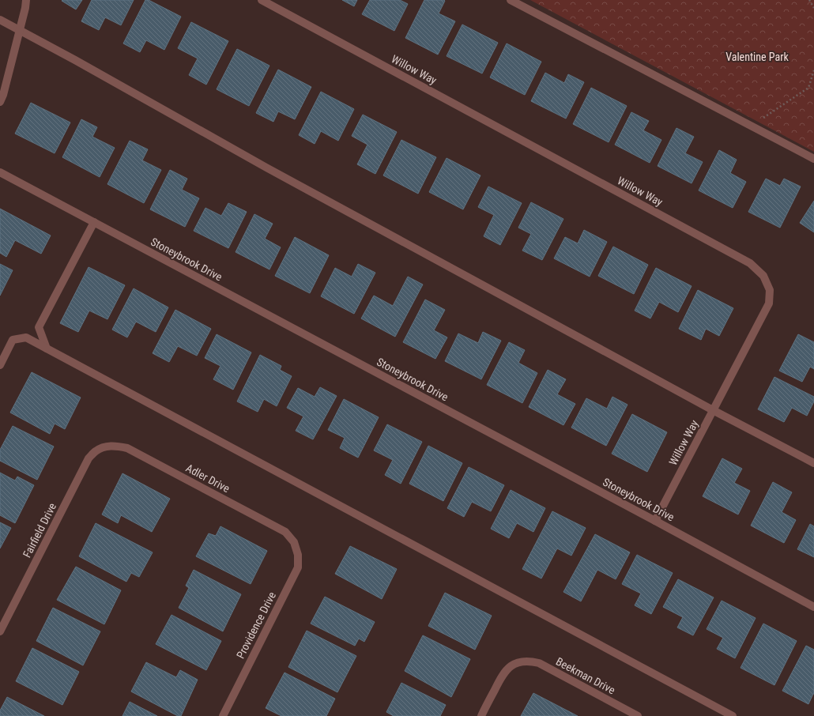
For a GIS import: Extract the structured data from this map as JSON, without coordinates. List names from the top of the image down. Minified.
{"streets":{"street":["Willow Way","Stoneybrook Drive","Adler Drive","Fairfield Drive","Providence Drive","Beekman Drive"]},"crossings":[["Willow Way","Stoneybrook Drive"],["Adler Drive","Fairfield Drive"],["Adler Drive","Providence Drive"]],"parks":["Valentine Park"]}
